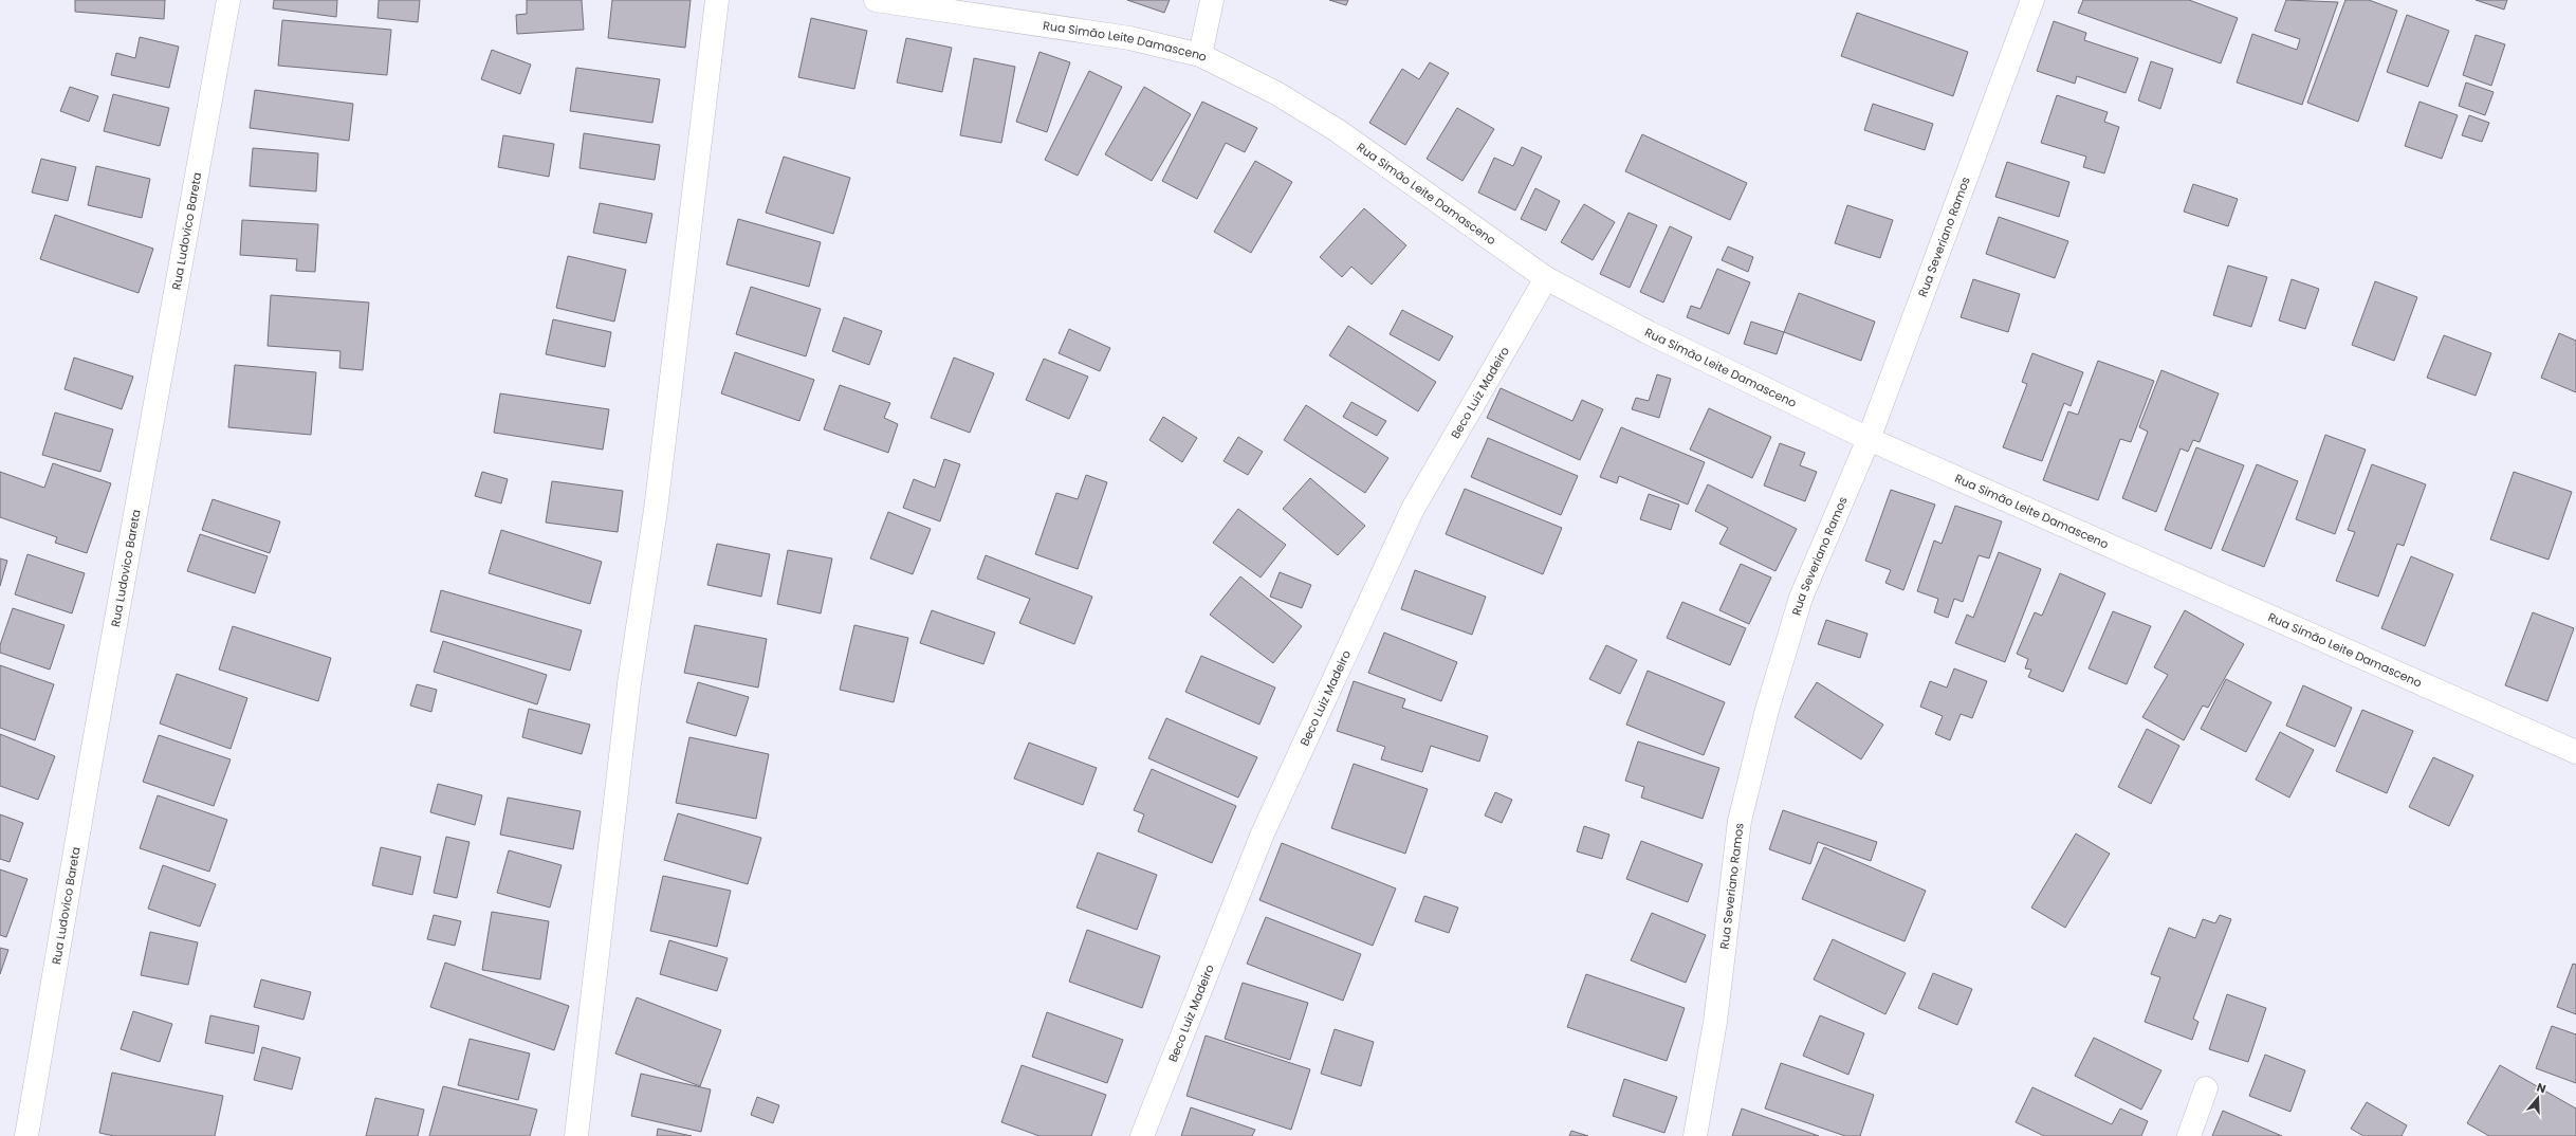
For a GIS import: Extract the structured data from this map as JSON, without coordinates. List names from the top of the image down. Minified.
{"streets":{"street":["Rua Simão Leite Damasceno","Rua Ludovico Bareta","Rua Severiano Ramos","Beco Luiz Madeiro"]},"crossings":[["Rua Simão Leite Damasceno","Rua Severiano Ramos"],["Rua Simão Leite Damasceno","Beco Luiz Madeiro"]],"north":"top"}
